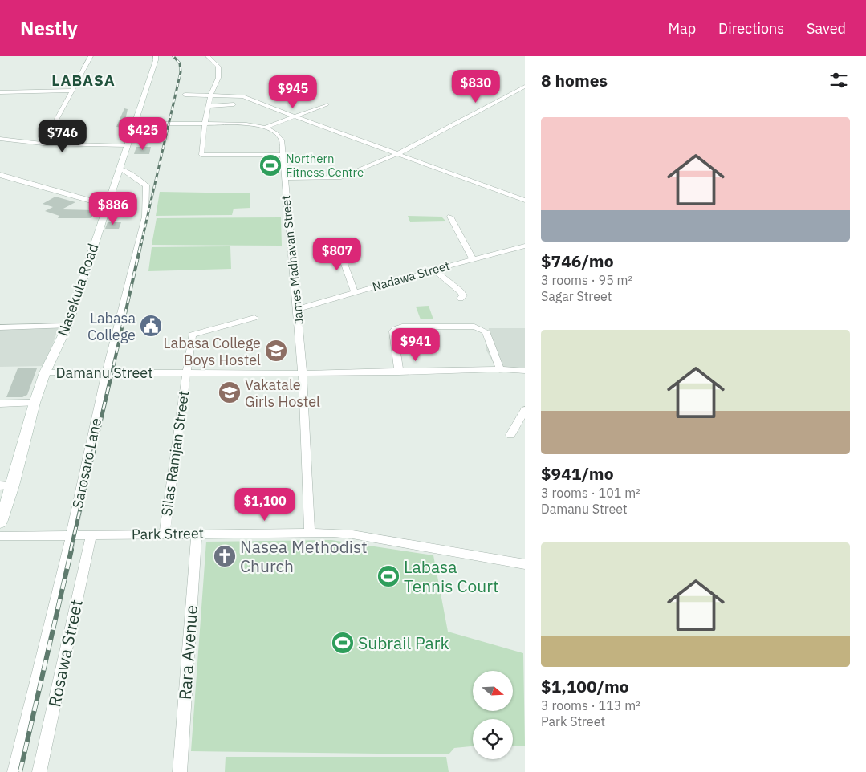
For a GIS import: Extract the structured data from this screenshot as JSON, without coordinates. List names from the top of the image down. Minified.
{"streets":{"main road":["Nasekula Road"],"street":["James Madhavan Street","Nadawa Street","Damanu Street","Silas Ramjan Street","Sarosaro Lane","Park Street","Rara Avenue","Rosawa Street"]},"crossings":[["James Madhavan Street","Nadawa Street"],["James Madhavan Street","Nasekula Road"],["James Madhavan Street","Damanu Street"],["James Madhavan Street","Park Street"],["Nasekula Road","Damanu Street"],["Nasekula Road","Sarosaro Lane"],["Damanu Street","Silas Ramjan Street"],["Damanu Street","Sarosaro Lane"],["Silas Ramjan Street","Park Street"],["Sarosaro Lane","Park Street"],["Park Street","Rara Avenue"],["Park Street","Rosawa Street"]],"districts":["LABASA"],"places":{"sports":["Northern Fitness Centre","Labasa Tennis Court","Subrail Park"],"public building":["Labasa College"],"school or university":["Labasa College Boys Hostel","Vakatale Girls Hostel"],"church":["Nasea Methodist Church"]},"north":"right","page":{"header":"Nestly","nav":["Map","Directions","Saved"],"heading":"8 homes","price":["$830","$945","$425","$746","$886","$807","$941","$1,100"],"list":[{"name":"$746/mo","note":"3 rooms · 95 m² · Sagar Street"},{"name":"$941/mo","note":"3 rooms · 101 m² · Damanu Street"},{"name":"$1,100/mo","note":"3 rooms · 113 m² · Park Street"}]}}
